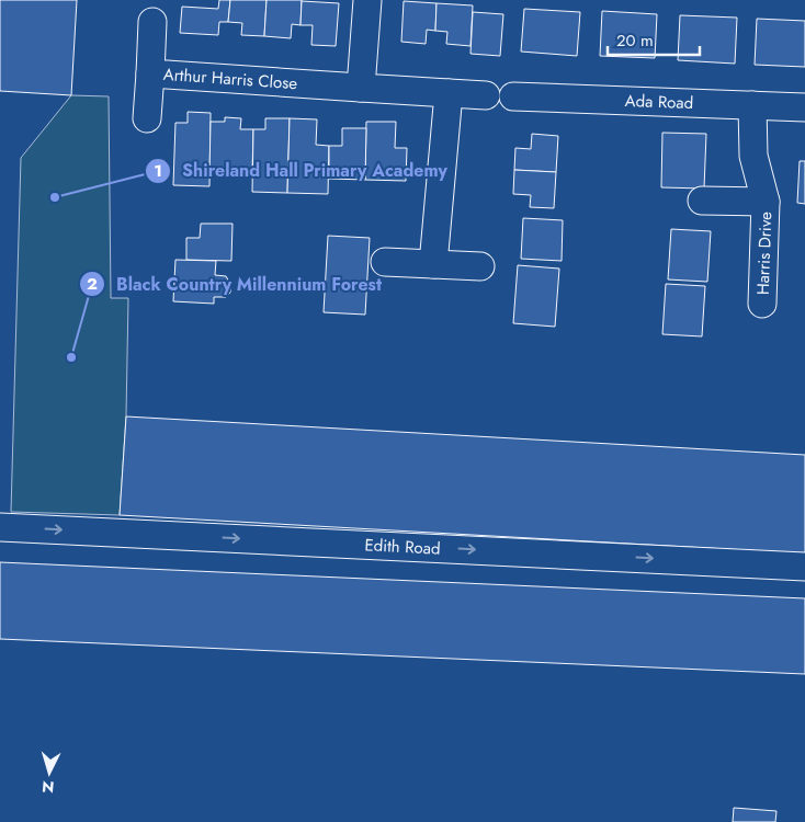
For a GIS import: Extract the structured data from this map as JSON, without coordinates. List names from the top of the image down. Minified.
{"streets":{"street":["Arthur Harris Close","Ada Road","Harris Drive","Edith Road"]},"crossings":[["Ada Road","Harris Drive"]],"one_way":["Edith Road"],"places":["Shireland Hall Primary Academy","Black Country Millennium Forest"],"scale_bar":"20 m","north":"bottom"}
